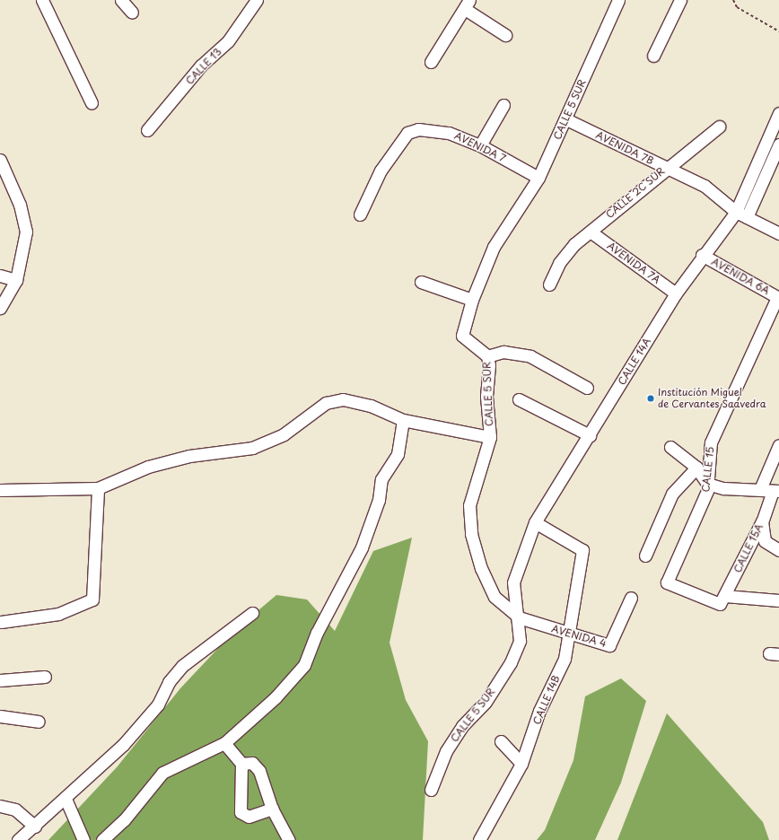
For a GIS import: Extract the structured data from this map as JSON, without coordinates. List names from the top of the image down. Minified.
{"streets":{"street":["CALLE 13","CALLE 5 SUR","AVENIDA 7","AVENIDA 7B","CALLE 2C SUR","AVENIDA 7A","AVENIDA 6A","CALLE 14A","CALLE 15","CALLE 15A","AVENIDA 4","CALLE 14B"]},"crossings":[["CALLE 5 SUR","AVENIDA 7"],["CALLE 5 SUR","AVENIDA 7B"],["CALLE 5 SUR","CALLE 14A"],["CALLE 5 SUR","AVENIDA 4"],["AVENIDA 7B","CALLE 2C SUR"],["AVENIDA 7B","CALLE 14A"],["CALLE 2C SUR","AVENIDA 7A"],["AVENIDA 7A","CALLE 14A"],["AVENIDA 6A","CALLE 14A"],["AVENIDA 6A","CALLE 15"],["CALLE 14A","AVENIDA 4"],["CALLE 14A","CALLE 14B"],["CALLE 15","CALLE 15A"],["AVENIDA 4","CALLE 14B"]],"places":["Institución Miguel de Cervantes Saavedra"]}
